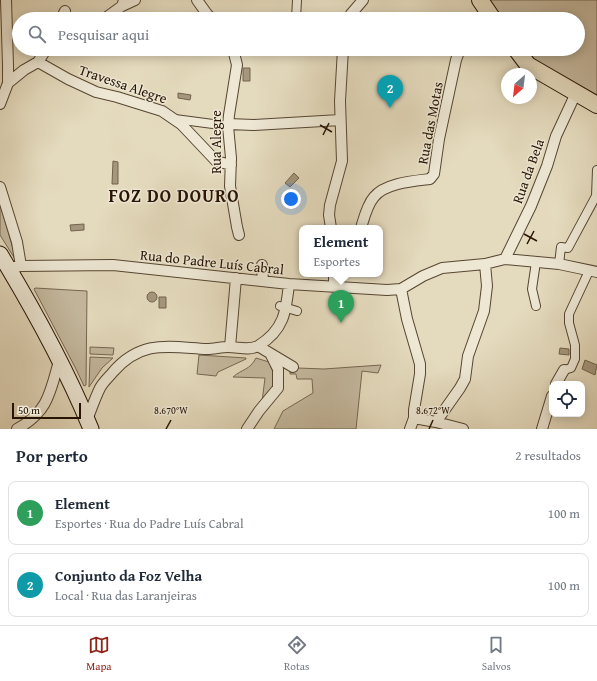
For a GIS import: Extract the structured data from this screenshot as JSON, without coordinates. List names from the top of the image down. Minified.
{"streets":{"street":["Travessa Alegre","Rua das Motas","Rua Alegre","Rua da Bela","Rua do Padre Luís Cabral"]},"crossings":[["Travessa Alegre","Rua Alegre"],["Rua da Bela","Rua do Padre Luís Cabral"]],"districts":["FOZ DO DOURO"],"scale_bar":"50 m","north":"bottom left","page":{"search":"Pesquisar aqui","pins":["2","1"],"popup":["Element","Esportes"],"scale":"50 m","heading":["Por perto","2 resultados"],"list":[{"mark":"1","name":"Element","note":"Esportes · Rua do Padre Luís Cabral","value":"100 m"},{"mark":"2","name":"Conjunto da Foz Velha","note":"Local · Rua das Laranjeiras","value":"100 m"}],"nav":["Mapa","Rotas","Salvos"]},"coordinates":["8.670°W","8.672°W"]}
